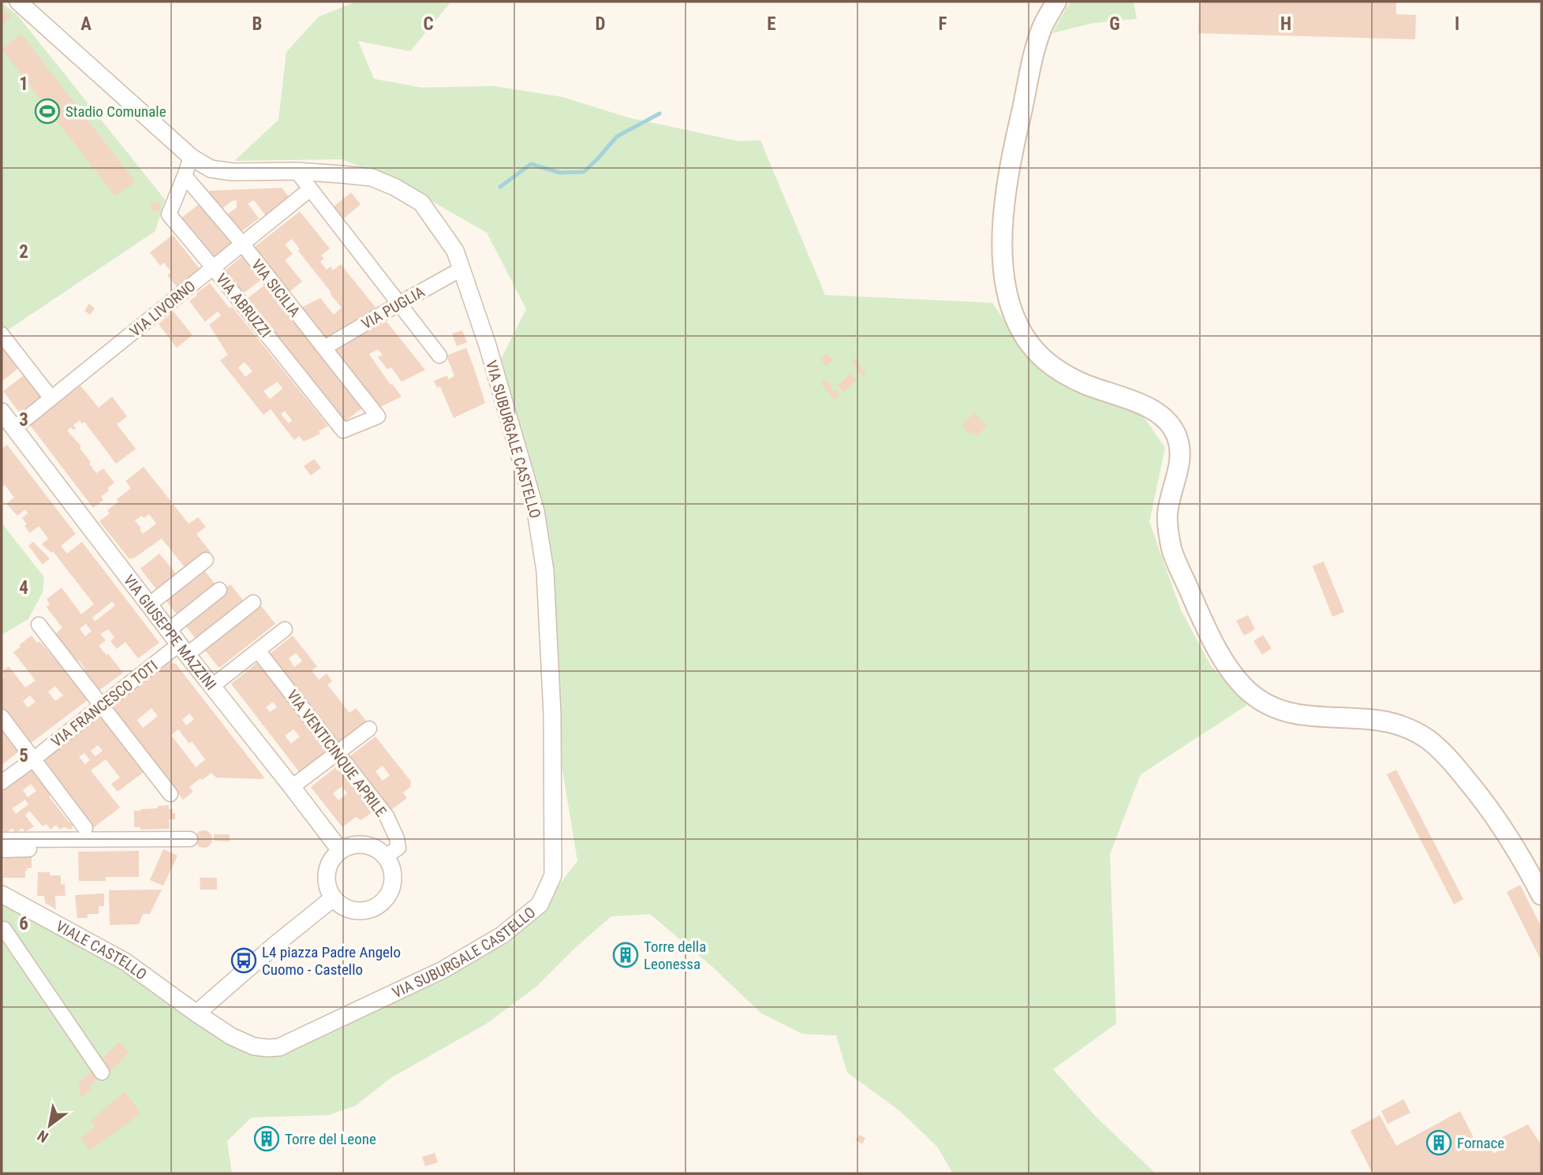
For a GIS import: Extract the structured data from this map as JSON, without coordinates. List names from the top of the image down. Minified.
{"streets":{"street":["VIA SICILIA","VIA ABRUZZI","VIA PUGLIA","VIA LIVORNO","VIA SUBURGALE CASTELLO","VIA GIUSEPPE MAZZINI","VIA FRANCESCO TOTI","VIA VENTICINQUE APRILE","VIALE CASTELLO"]},"crossings":[["VIA SICILIA","VIA ABRUZZI"],["VIA SICILIA","VIA PUGLIA"],["VIA SICILIA","VIA LIVORNO"],["VIA ABRUZZI","VIA LIVORNO"],["VIA PUGLIA","VIA SUBURGALE CASTELLO"],["VIA LIVORNO","VIA GIUSEPPE MAZZINI"],["VIA SUBURGALE CASTELLO","VIALE CASTELLO"],["VIA GIUSEPPE MAZZINI","VIA FRANCESCO TOTI"],["VIA GIUSEPPE MAZZINI","VIA VENTICINQUE APRILE"]],"places":{"sports":["Stadio Comunale"],"building":["Torre della Leonessa","Torre del Leone","Fornace"],"bus stop":["L4 piazza Padre Angelo Cuomo - Castello"]},"north":"bottom left","grid":{"columns":["A","B","C","D","E","F","G","H","I"],"rows":["1","2","3","4","5","6"]}}
